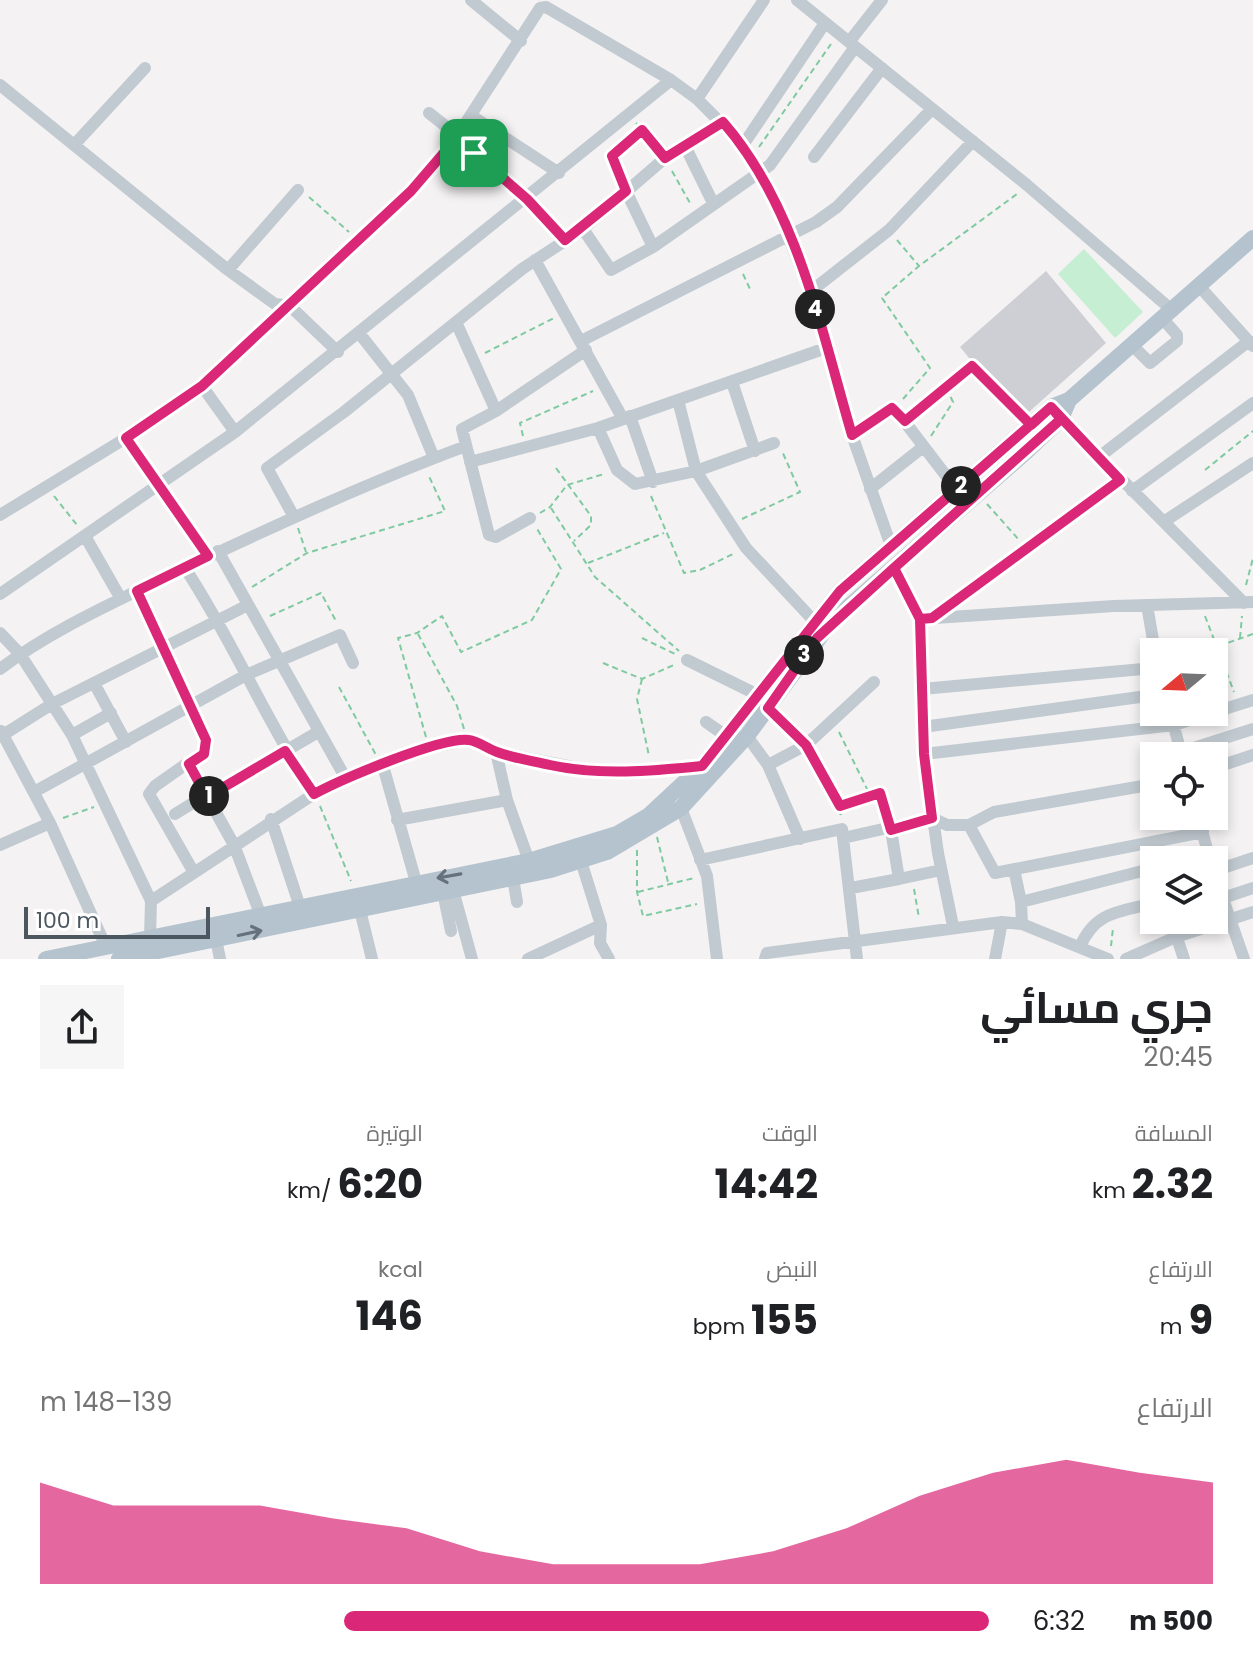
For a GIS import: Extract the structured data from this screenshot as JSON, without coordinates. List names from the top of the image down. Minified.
{"scale_bar":"100 m","north":"left","page":{"pins":["4","2","3","1"],"scale":"100 m","heading":["جري مسائي","20:45"],"stats":[["المسافة","2.32 km"],["الوقت","14:42"],["الوتيرة","6:20 /km"],["الارتفاع","9 m"],["النبض","155 bpm"],["kcal","146"]],"chart":["الارتفاع","139–148 m"],"list":[{"name":"500 m","note":"6:32"}]}}
